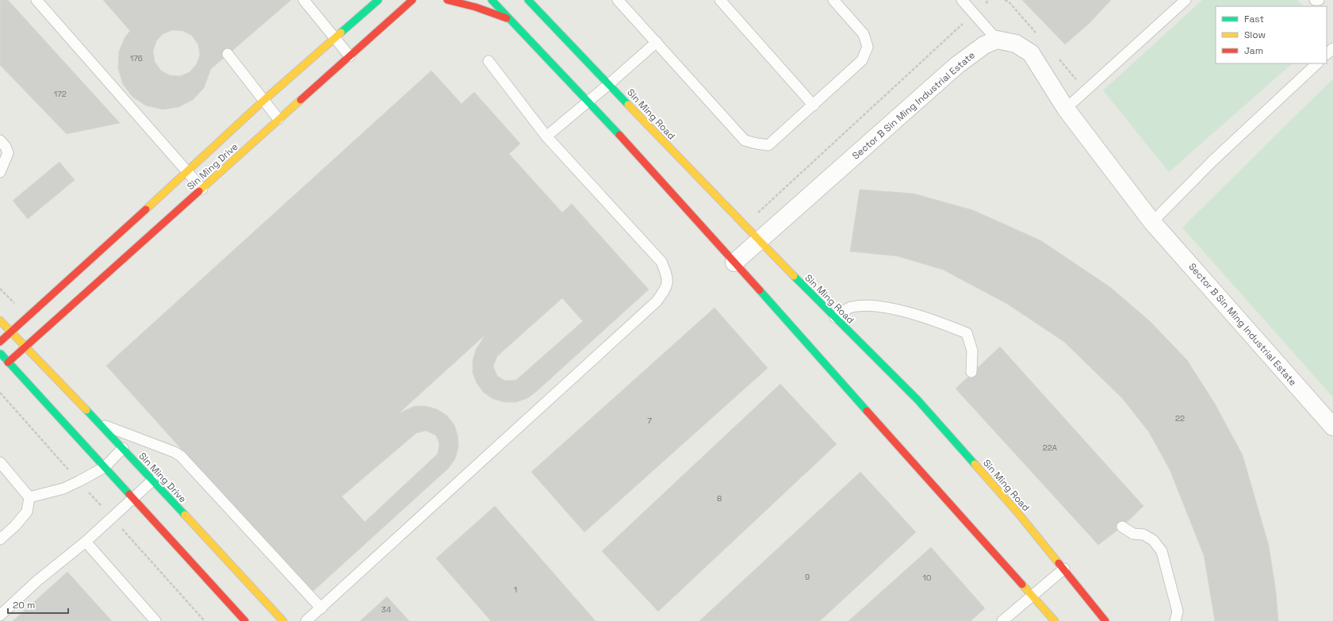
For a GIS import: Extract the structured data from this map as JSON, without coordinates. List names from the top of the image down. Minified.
{"streets":{"street":["Sector B Sin Ming Industrial Estate","Sin Ming Road","Sin Ming Drive"]},"crossings":[["Sector B Sin Ming Industrial Estate","Sin Ming Road"]],"house_numbers":["176","172","22","7","22A","8","9","10","1","34"],"legend":["Fast","Slow","Jam"],"scale_bar":"20 m"}
